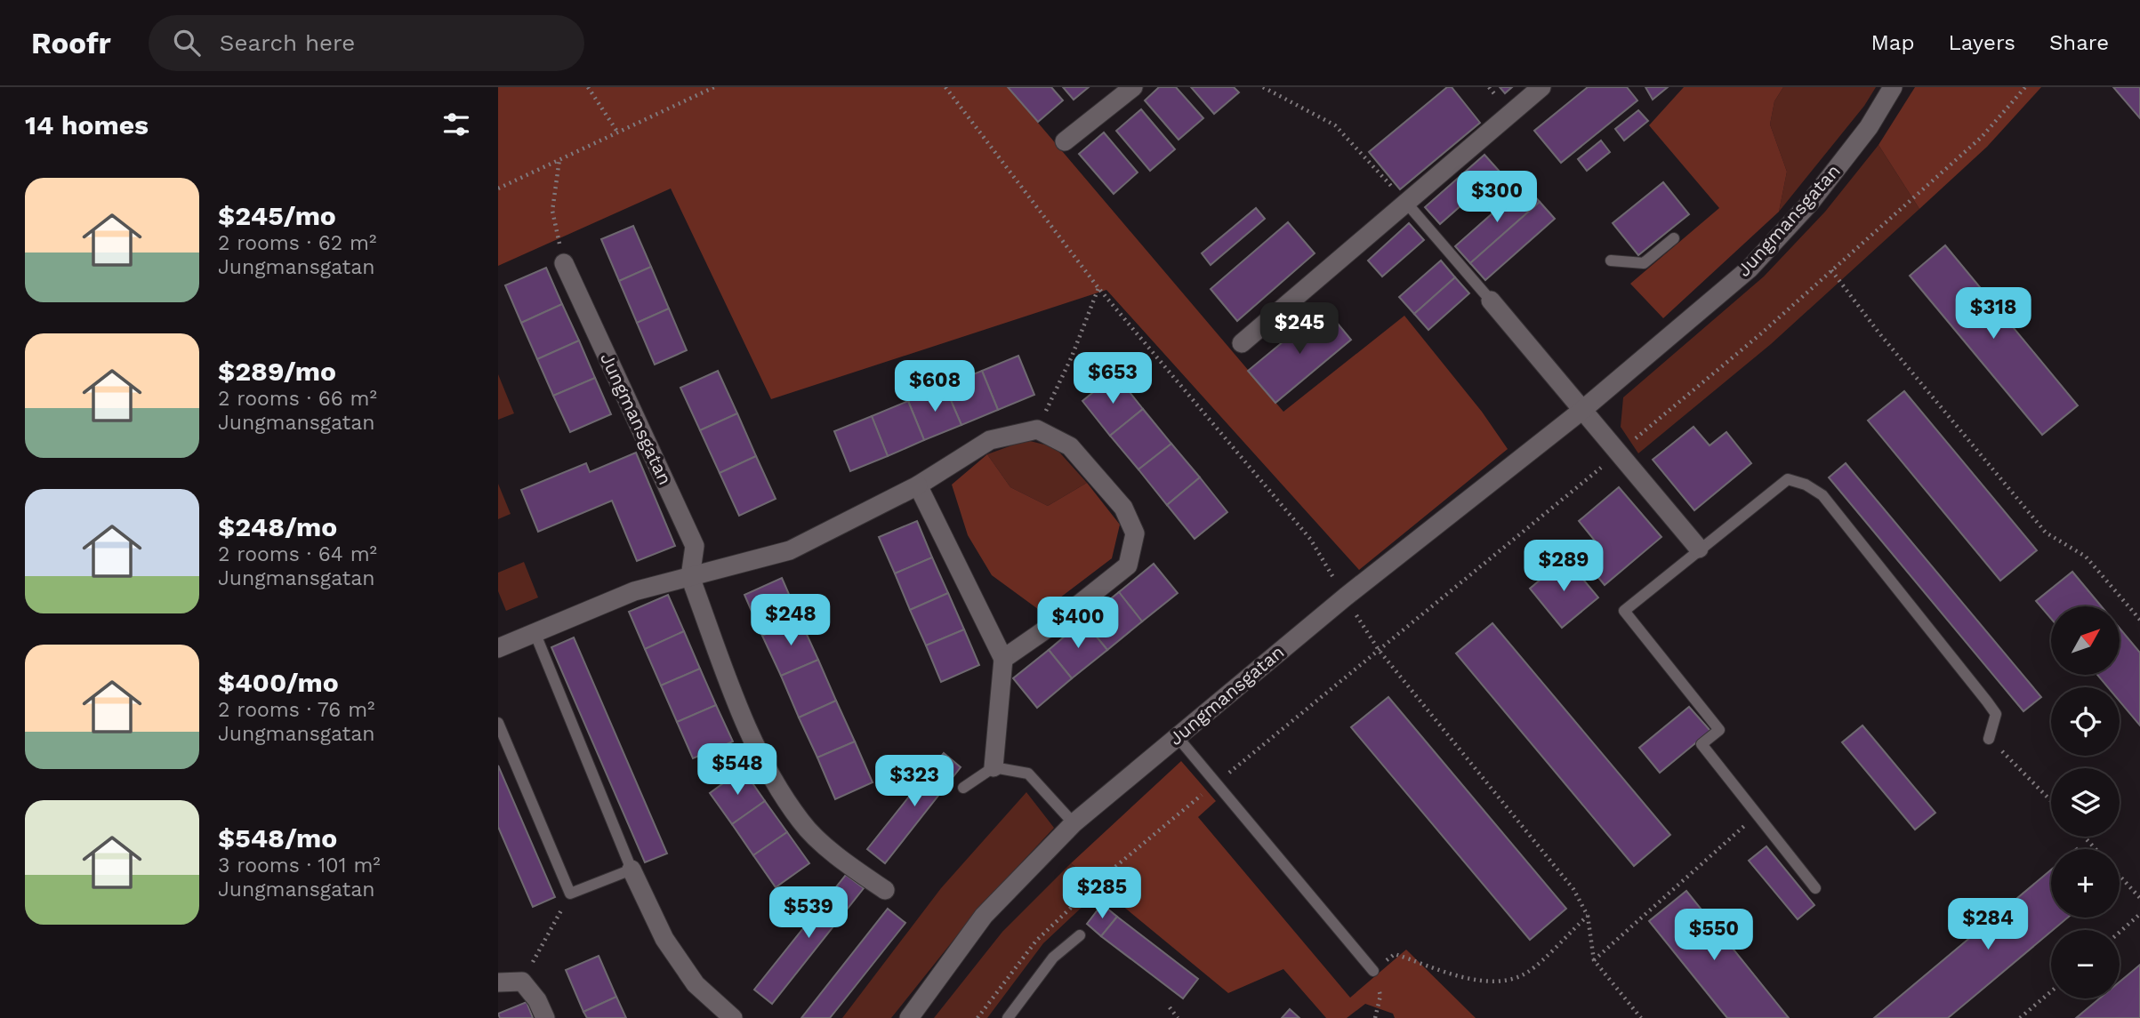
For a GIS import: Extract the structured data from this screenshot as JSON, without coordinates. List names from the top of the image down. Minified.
{"streets":{"street":["Jungmansgatan"]},"north":"top right","page":{"header":"Roofr","search":"Search here","nav":["Map","Layers","Share"],"heading":"14 homes","list":[{"name":"$245/mo","note":"2 rooms · 62 m² · Jungmansgatan"},{"name":"$289/mo","note":"2 rooms · 66 m² · Jungmansgatan"},{"name":"$248/mo","note":"2 rooms · 64 m² · Jungmansgatan"},{"name":"$400/mo","note":"2 rooms · 76 m² · Jungmansgatan"},{"name":"$548/mo","note":"3 rooms · 101 m² · Jungmansgatan"}],"price":["$300","$318","$245","$653","$608","$289","$248","$400","$548","$323","$285","$539","$284","$550"],"map_buttons":["+","−"]}}
